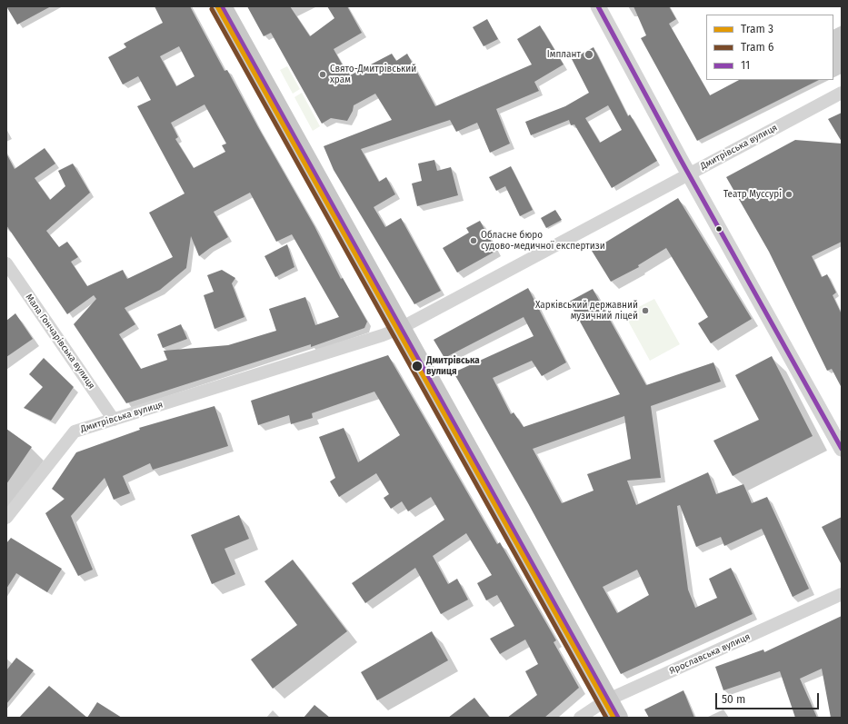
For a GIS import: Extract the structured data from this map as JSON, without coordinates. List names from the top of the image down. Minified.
{"streets":{"street":["Дмитрівська вулиця","Мала Гончарівська вулиця","Ярославська вулиця"]},"crossings":[["Дмитрівська вулиця","Мала Гончарівська вулиця"]],"places":["Імплант","Свято-Дмитрівський храм","Театр Муссурі","Обласне бюро судово-медичної експертизи","Харківський державний музичний ліцей","Дмитрівська вулиця"],"lines":["tram line 3","transit line 11","tram line 6"],"legend":["Tram 3","Tram 6","11"],"scale_bar":"50 m"}
